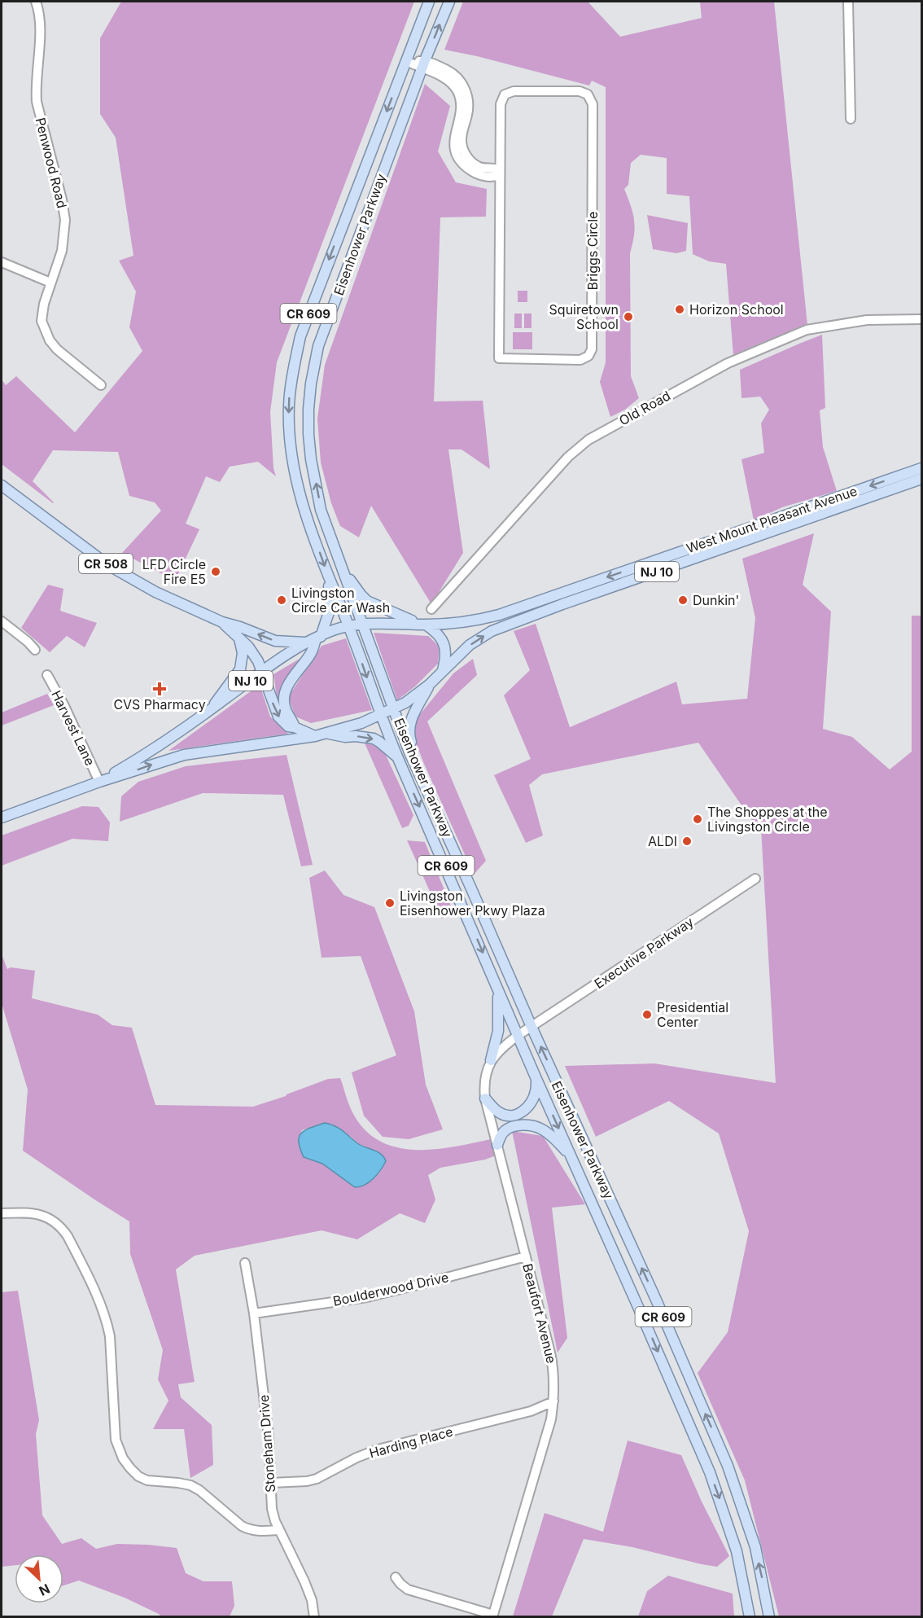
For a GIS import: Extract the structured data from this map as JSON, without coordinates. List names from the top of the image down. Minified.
{"streets":{"main road":["Eisenhower Parkway","CR 609","West Mount Pleasant Avenue","CR 508","NJ 10"],"street":["Penwood Road","Briggs Circle","Old Road","Harvest Lane","Executive Parkway","Boulderwood Drive","Beaufort Avenue","Harding Place","Stoneham Drive"]},"crossings":[["Eisenhower Parkway","NJ 10"],["Eisenhower Parkway","Executive Parkway"],["West Mount Pleasant Avenue","NJ 10"],["CR 508","NJ 10"],["NJ 10","Harvest Lane"],["Boulderwood Drive","Beaufort Avenue"],["Boulderwood Drive","Stoneham Drive"],["Beaufort Avenue","Harding Place"],["Harding Place","Stoneham Drive"]],"places":{"other":["Horizon School","Squiretown School","LFD Circle Fire E5","Livingston Circle Car Wash","Dunkin'","The Shoppes at the Livingston Circle","ALDI","Livingston Eisenhower Pkwy Plaza","Presidential Center"],"health":["CVS Pharmacy"]},"north":"bottom right"}
